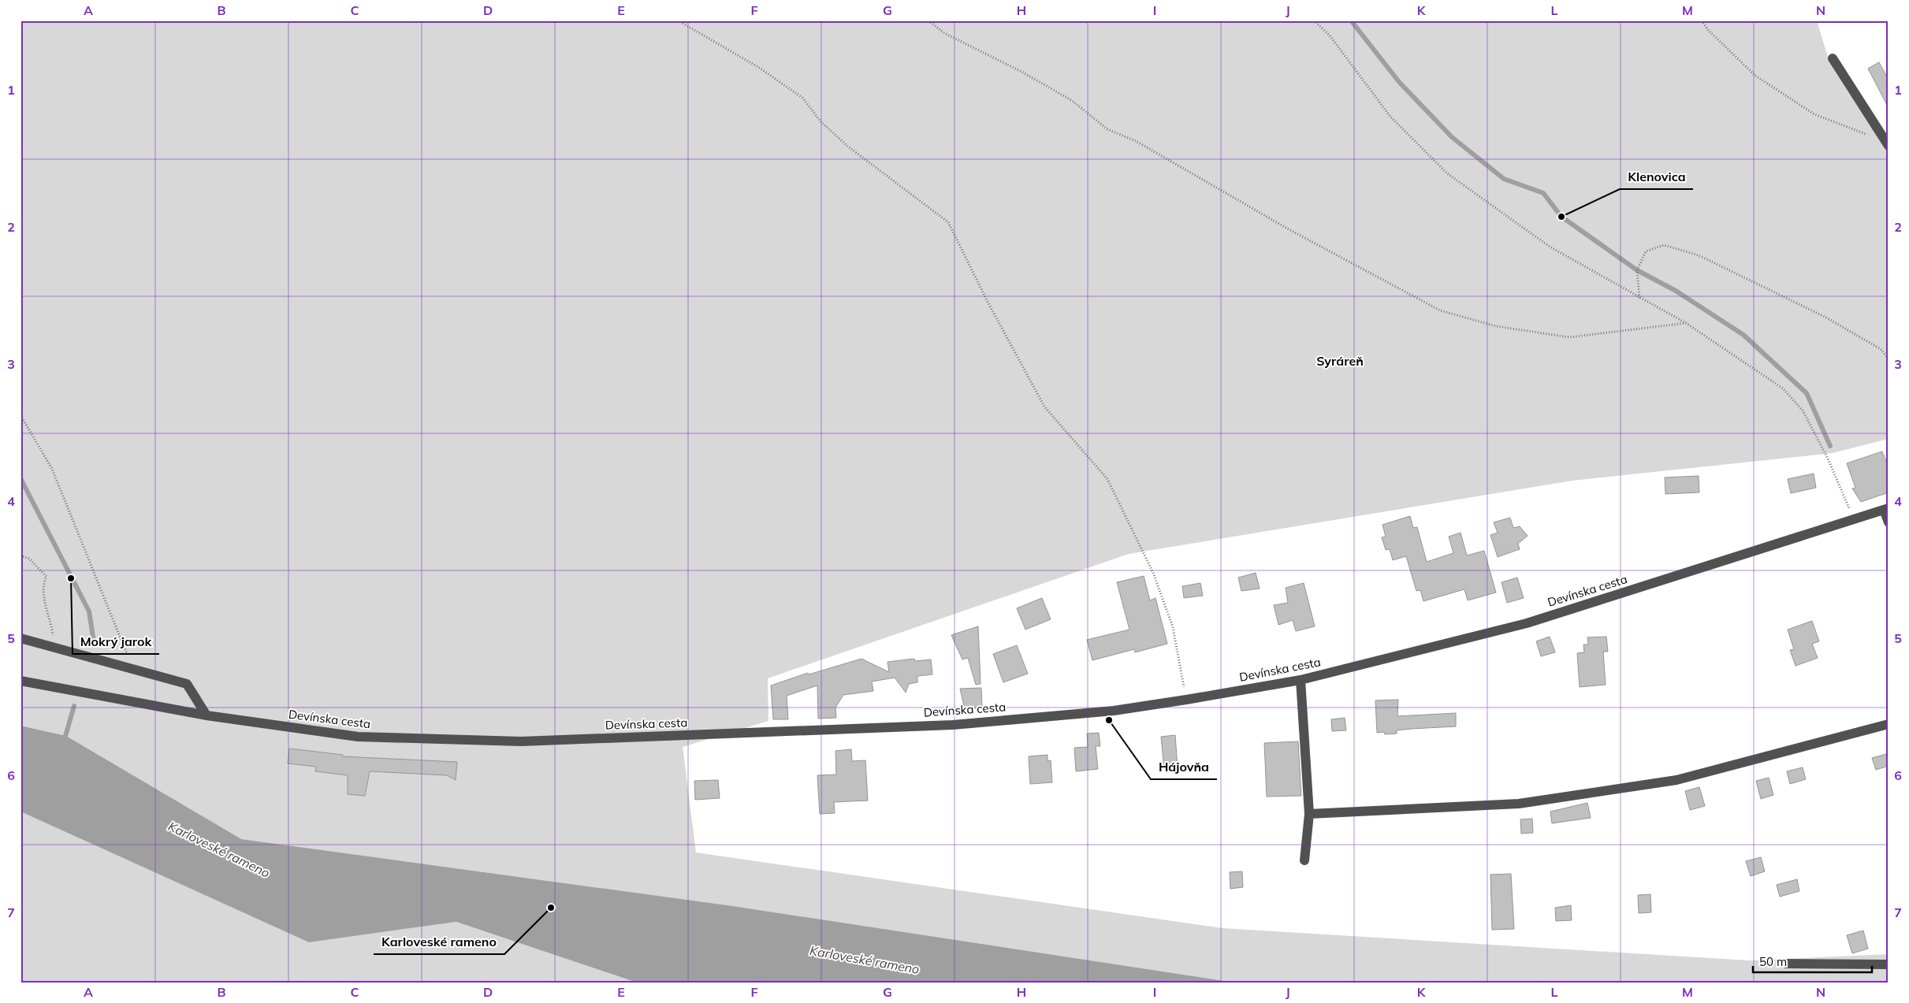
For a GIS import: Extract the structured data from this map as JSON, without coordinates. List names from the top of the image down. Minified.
{"streets":{"street":["Devínska cesta"]},"districts":["Syráreň"],"water":["Karloveské rameno"],"places":["Klenovica","Mokrý jarok","Hájovňa","Karloveské rameno"],"scale_bar":"50 m","grid":{"columns":["A","B","C","D","E","F","G","H","I","J","K","L","M","N"],"rows":["1","2","3","4","5","6","7"]}}
